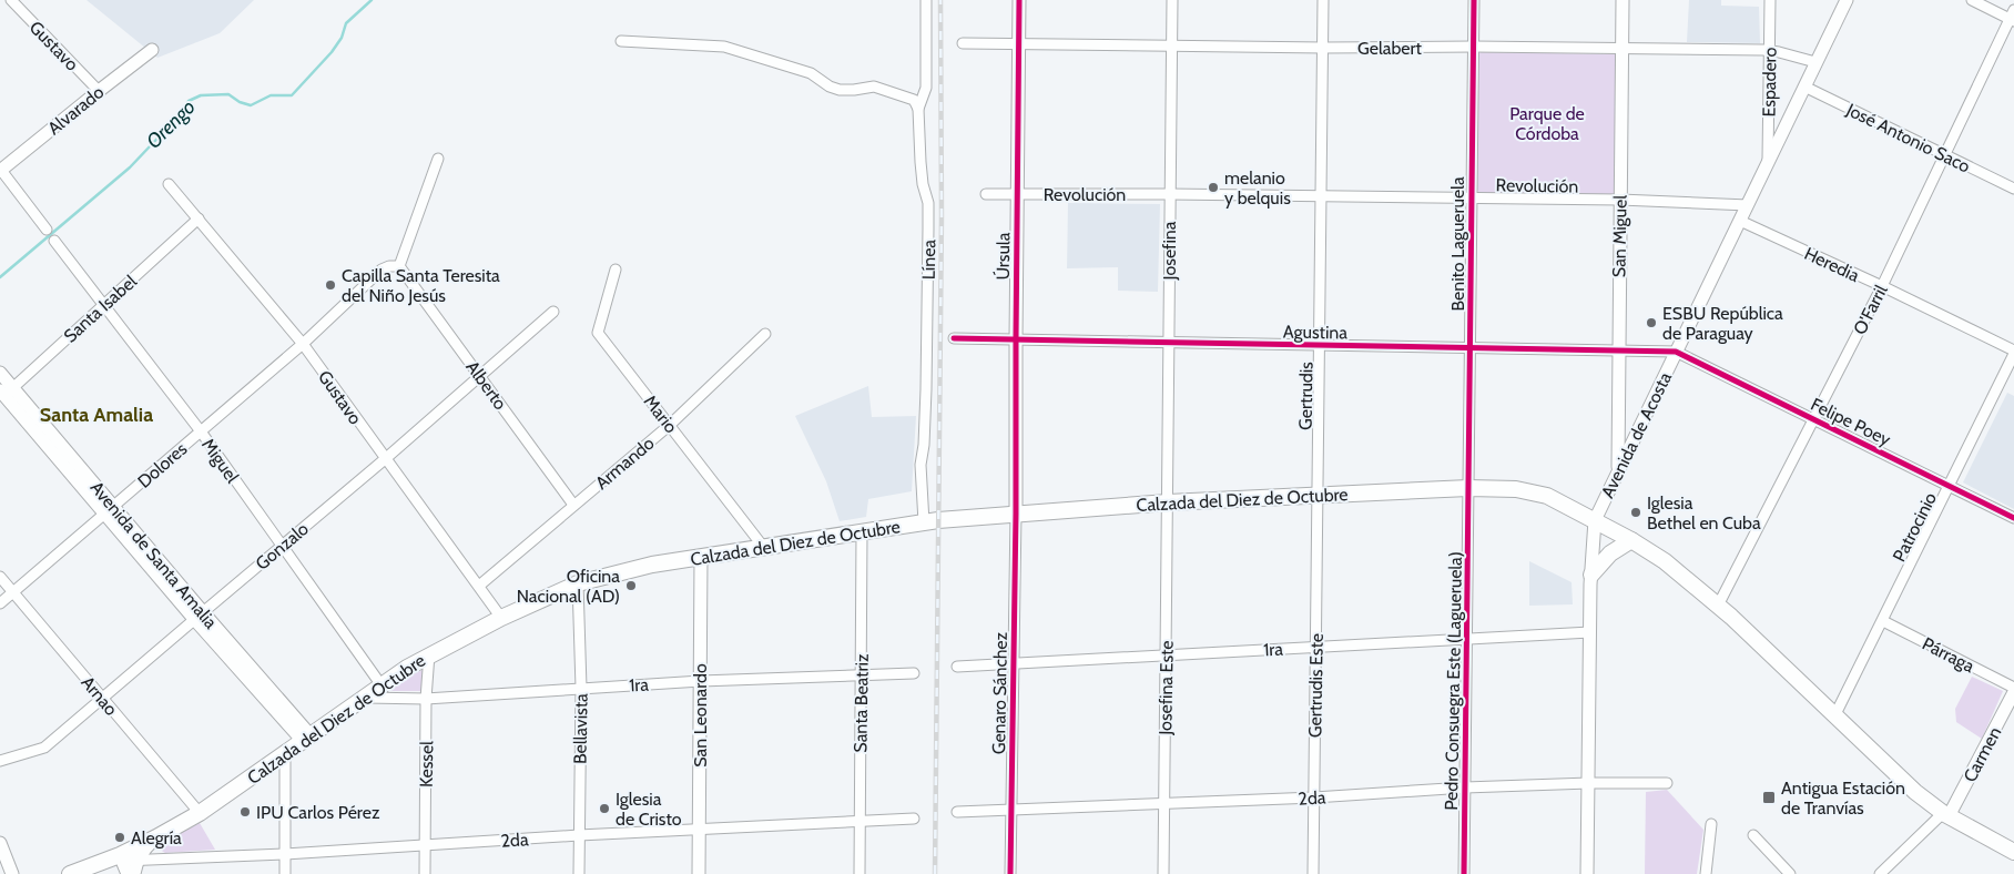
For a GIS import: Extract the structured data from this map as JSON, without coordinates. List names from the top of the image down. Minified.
{"streets":{"main road":["Calzada del Diez de Octubre"],"street":["Gustavo","Gelabert","Espadero","Alvarado","José Antonio Saco","Revolución","San Miguel","Benito Lagueruela","Josefina","Úrsula","Línea","Heredia","Santa Isabel","O'Farril","Agustina","Alberto","Gertrudis","Mario","Felipe Poey","Avenida de Acosta","Miguel","Armando","Dolores","Patrocinio","Gonzalo","Avenida de Santa Amalia","1ra","Párraga","Pedro Consuegra Este (Lagueruela)","Gertrudis Este","Josefina Este","Genaro Sánchez","Arnao","Santa Beatriz","San Leonardo","Bellavista","Carmen","Kessel","2da"]},"crossings":[["Gustavo","Alvarado"],["Gustavo","Santa Isabel"],["Gustavo","Armando"],["Gustavo","Dolores"],["Gustavo","Calzada del Diez de Octubre"],["Gustavo","Gonzalo"],["Gelabert","Espadero"],["Gelabert","San Miguel"],["Gelabert","Benito Lagueruela"],["Gelabert","Josefina"],["Gelabert","Úrsula"],["Gelabert","Gertrudis"],["Gelabert","Avenida de Acosta"],["Espadero","Avenida de Acosta"],["José Antonio Saco","O'Farril"],["José Antonio Saco","Avenida de Acosta"],["Revolución","San Miguel"],["Revolución","Benito Lagueruela"],["Revolución","Josefina"],["Revolución","Úrsula"],["Revolución","Gertrudis"],["Revolución","Avenida de Acosta"],["San Miguel","Agustina"],["San Miguel","Avenida de Acosta"],["Benito Lagueruela","Agustina"],["Benito Lagueruela","Calzada del Diez de Octubre"],["Benito Lagueruela","Pedro Consuegra Este (Lagueruela)"],["Josefina","Agustina"],["Josefina","Calzada del Diez de Octubre"],["Josefina","Josefina Este"],["Úrsula","Agustina"],["Úrsula","Calzada del Diez de Octubre"],["Úrsula","Genaro Sánchez"],["Línea","Calzada del Diez de Octubre"],["Heredia","O'Farril"],["Heredia","Avenida de Acosta"],["Heredia","Patrocinio"],["Santa Isabel","Miguel"],["Santa Isabel","Avenida de Santa Amalia"],["O'Farril","Felipe Poey"],["Agustina","Gertrudis"],["Agustina","Felipe Poey"],["Agustina","Avenida de Acosta"],["Alberto","Armando"],["Alberto","Dolores"],["Alberto","Gonzalo"],["Gertrudis","Calzada del Diez de Octubre"],["Gertrudis","Gertrudis Este"],["Mario","Armando"],["Mario","Calzada del Diez de Octubre"],["Felipe Poey","Avenida de Acosta"],["Felipe Poey","Patrocinio"],["Avenida de Acosta","Calzada del Diez de Octubre"],["Avenida de Acosta","1ra"],["Avenida de Acosta","2da"],["Miguel","Dolores"],["Miguel","Calzada del Diez de Octubre"],["Miguel","Gonzalo"],["Dolores","Avenida de Santa Amalia"],["Dolores","Arnao"],["Calzada del Diez de Octubre","Avenida de Santa Amalia"],["Calzada del Diez de Octubre","1ra"],["Calzada del Diez de Octubre","Pedro Consuegra Este (Lagueruela)"],["Calzada del Diez de Octubre","Gertrudis Este"],["Calzada del Diez de Octubre","Josefina Este"],["Calzada del Diez de Octubre","Genaro Sánchez"],["Calzada del Diez de Octubre","Arnao"],["Calzada del Diez de Octubre","Santa Beatriz"],["Calzada del Diez de Octubre","San Leonardo"],["Calzada del Diez de Octubre","Bellavista"],["Calzada del Diez de Octubre","Kessel"],["Calzada del Diez de Octubre","2da"],["Patrocinio","Párraga"],["Gonzalo","Avenida de Santa Amalia"],["Gonzalo","Arnao"],["1ra","Pedro Consuegra Este (Lagueruela)"],["1ra","Gertrudis Este"],["1ra","Josefina Este"],["1ra","Genaro Sánchez"],["1ra","Santa Beatriz"],["1ra","San Leonardo"],["1ra","Bellavista"],["1ra","Kessel"],["Párraga","Carmen"],["Pedro Consuegra Este (Lagueruela)","2da"],["Gertrudis Este","2da"],["Josefina Este","2da"],["Genaro Sánchez","2da"],["Santa Beatriz","2da"],["San Leonardo","2da"],["Bellavista","2da"],["Kessel","2da"]],"districts":["Santa Amalia"],"water":["Orengo"],"parks":["Parque de Córdoba"],"places":{"other":["melanio y belquis","Capilla Santa Teresita del Niño Jesús","ESBU República de Paraguay","Iglesia Bethel en Cuba","Oficina Nacional (AD)","Iglesia de Cristo","IPU Carlos Pérez","Alegría"],"transit":["Antigua Estación de Tranvías"]}}
